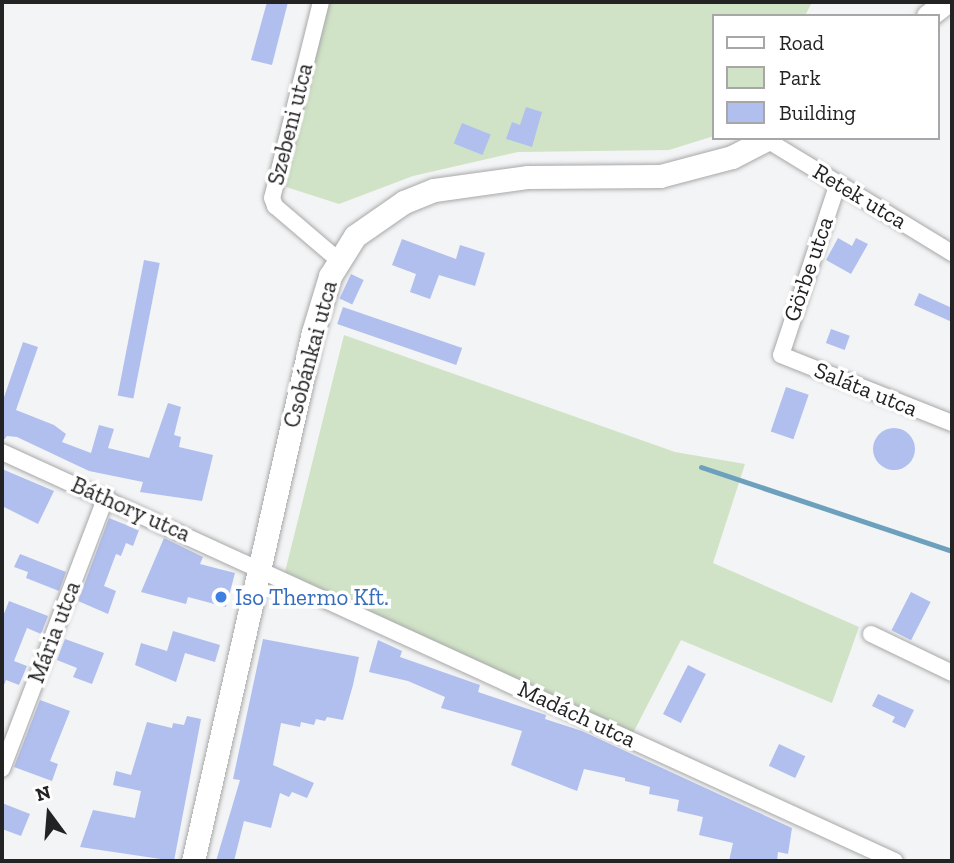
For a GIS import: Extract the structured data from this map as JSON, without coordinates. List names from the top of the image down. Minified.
{"streets":{"main road":["Csobánkai utca"],"street":["Szebeni utca","Retek utca","Görbe utca","Saláta utca","Báthory utca","Mária utca","Madách utca"]},"crossings":[["Szebeni utca","Csobánkai utca"],["Retek utca","Görbe utca"],["Görbe utca","Saláta utca"],["Csobánkai utca","Báthory utca"],["Csobánkai utca","Madách utca"],["Báthory utca","Mária utca"],["Báthory utca","Madách utca"]],"places":["Iso Thermo Kft."],"legend":["Road","Park","Building"],"north":"top"}
